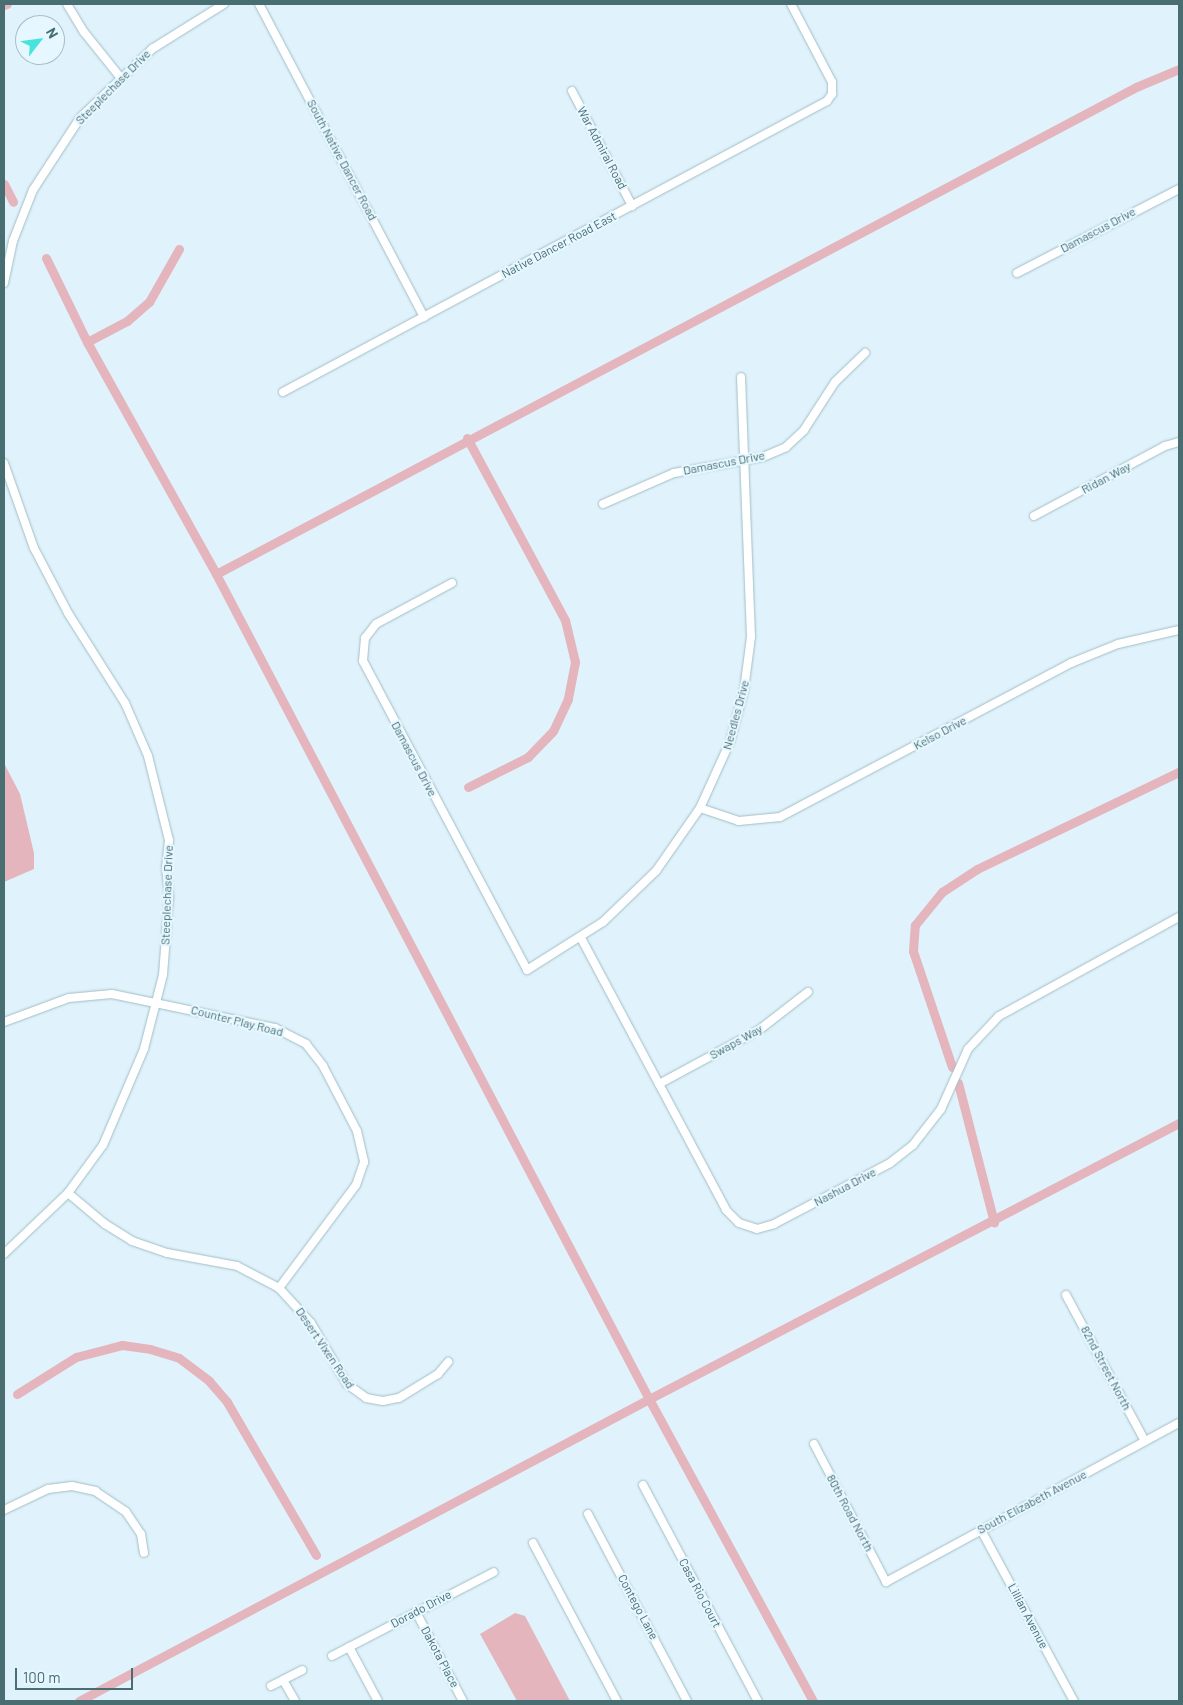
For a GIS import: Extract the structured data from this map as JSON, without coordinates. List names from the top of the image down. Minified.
{"streets":{"street":["Steeplechase Drive","War Admiral Road","South Native Dancer Road","Damascus Drive","Native Dancer Road East","Ridan Way","Needles Drive","Kelso Drive","Counter Play Road","Swaps Way","Nashua Drive","Desert Vixen Road","82nd Street North","South Elizabeth Avenue","80th Road North","Casa Rio Court","Contego Lane","Dorado Drive","Lillian Avenue","Dakota Place"]},"crossings":[["Steeplechase Drive","Counter Play Road"],["Steeplechase Drive","Desert Vixen Road"],["War Admiral Road","Native Dancer Road East"],["South Native Dancer Road","Native Dancer Road East"],["Damascus Drive","Needles Drive"],["Needles Drive","Kelso Drive"],["Needles Drive","Nashua Drive"],["Counter Play Road","Desert Vixen Road"],["Swaps Way","Nashua Drive"],["82nd Street North","South Elizabeth Avenue"],["South Elizabeth Avenue","80th Road North"],["South Elizabeth Avenue","Lillian Avenue"],["Dorado Drive","Dakota Place"]],"scale_bar":"100 m","north":"top right"}
